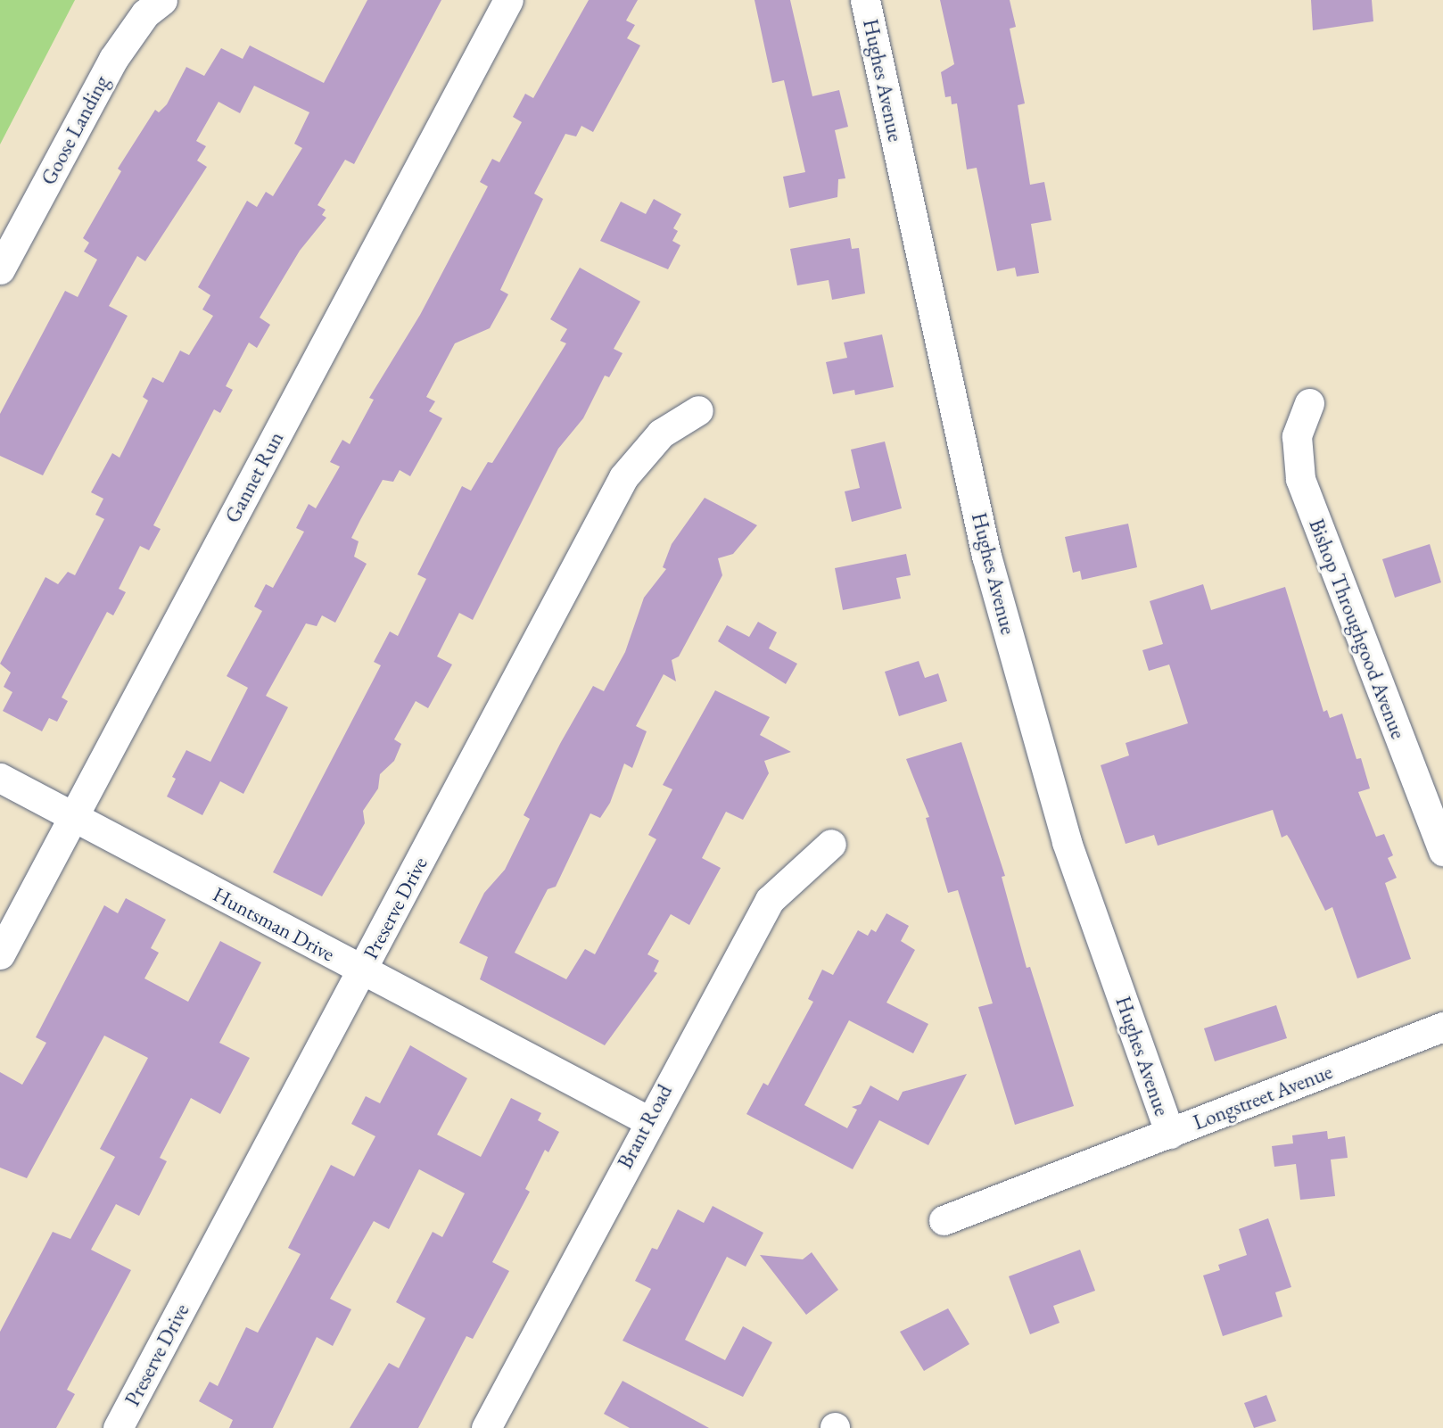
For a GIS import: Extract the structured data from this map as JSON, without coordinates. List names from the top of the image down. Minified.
{"streets":{"street":["Hughes Avenue","Goose Landing","Gannet Run","Bishop Throughgood Avenue","Preserve Drive","Huntsman Drive","Longstreet Avenue","Brant Road"]},"crossings":[["Hughes Avenue","Longstreet Avenue"],["Gannet Run","Huntsman Drive"],["Preserve Drive","Huntsman Drive"],["Huntsman Drive","Brant Road"]]}
